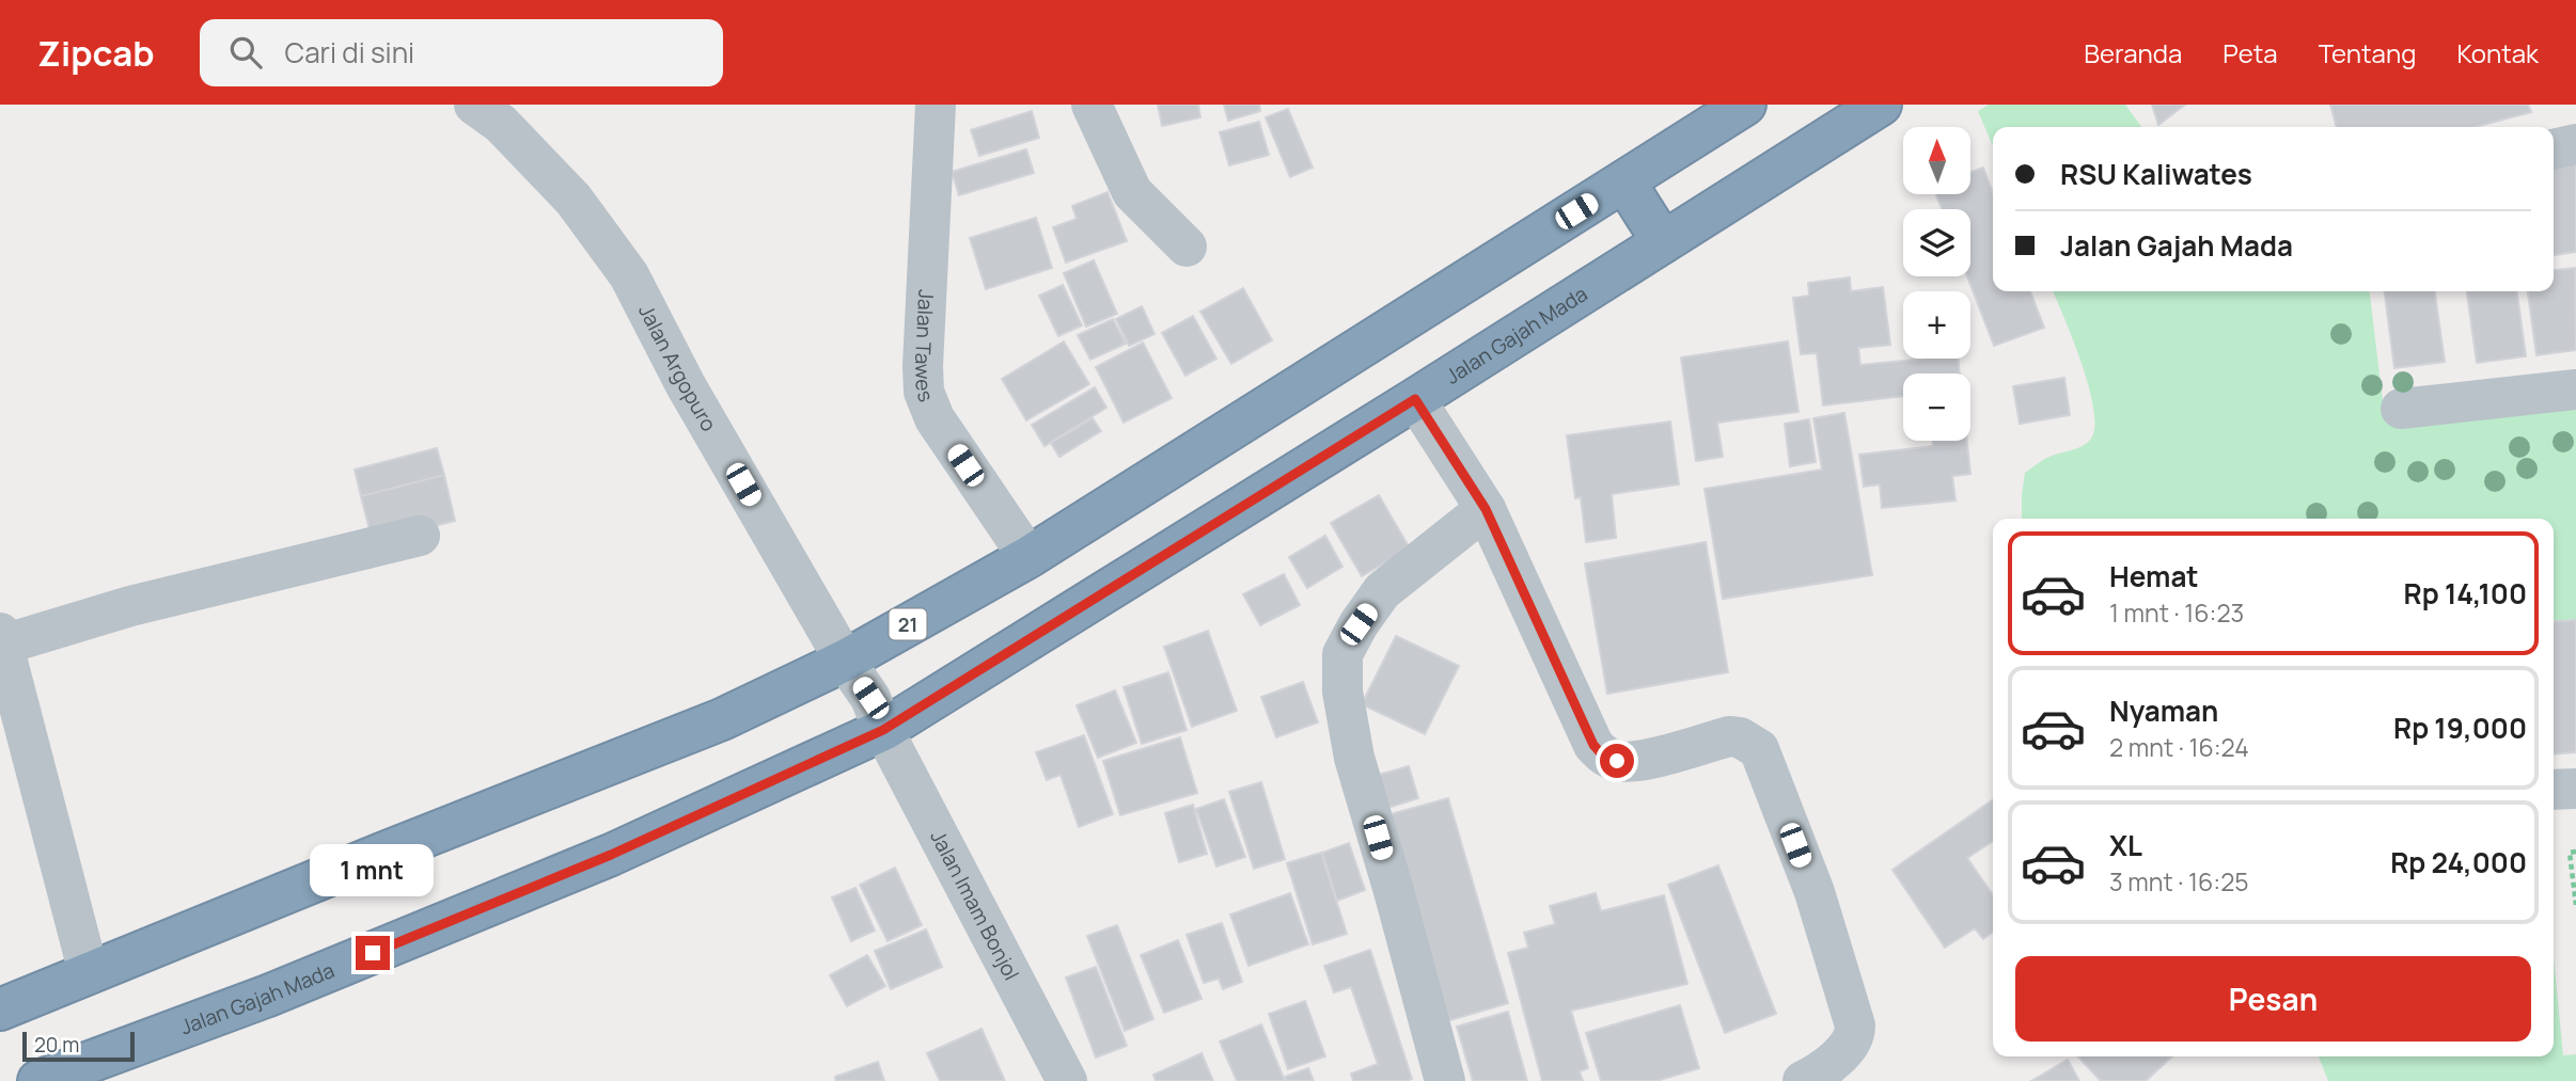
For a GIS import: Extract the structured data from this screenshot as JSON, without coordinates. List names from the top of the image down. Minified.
{"streets":{"highway":["Jalan Gajah Mada","21"],"street":["Jalan Tawes","Jalan Argopuro","Jalan Imam Bonjol"]},"crossings":[["Jalan Gajah Mada","Jalan Imam Bonjol"],["Jalan Tawes","21"],["Jalan Argopuro","21"]],"scale_bar":"20 m","north":"top","page":{"header":"Zipcab","search":"Cari di sini","nav":["Beranda","Peta","Tentang","Kontak"],"map_buttons":["+","−"],"banner":["RSU Kaliwates","Jalan Gajah Mada"],"list":[{"name":"Hemat","note":"1 mnt · 16:23","value":"Rp 14,100"},{"name":"Nyaman","note":"2 mnt · 16:24","value":"Rp 19,000"},{"name":"XL","note":"3 mnt · 16:25","value":"Rp 24,000"}],"bubble":"1 mnt","buttons":"Pesan","scale":"20 m"}}
